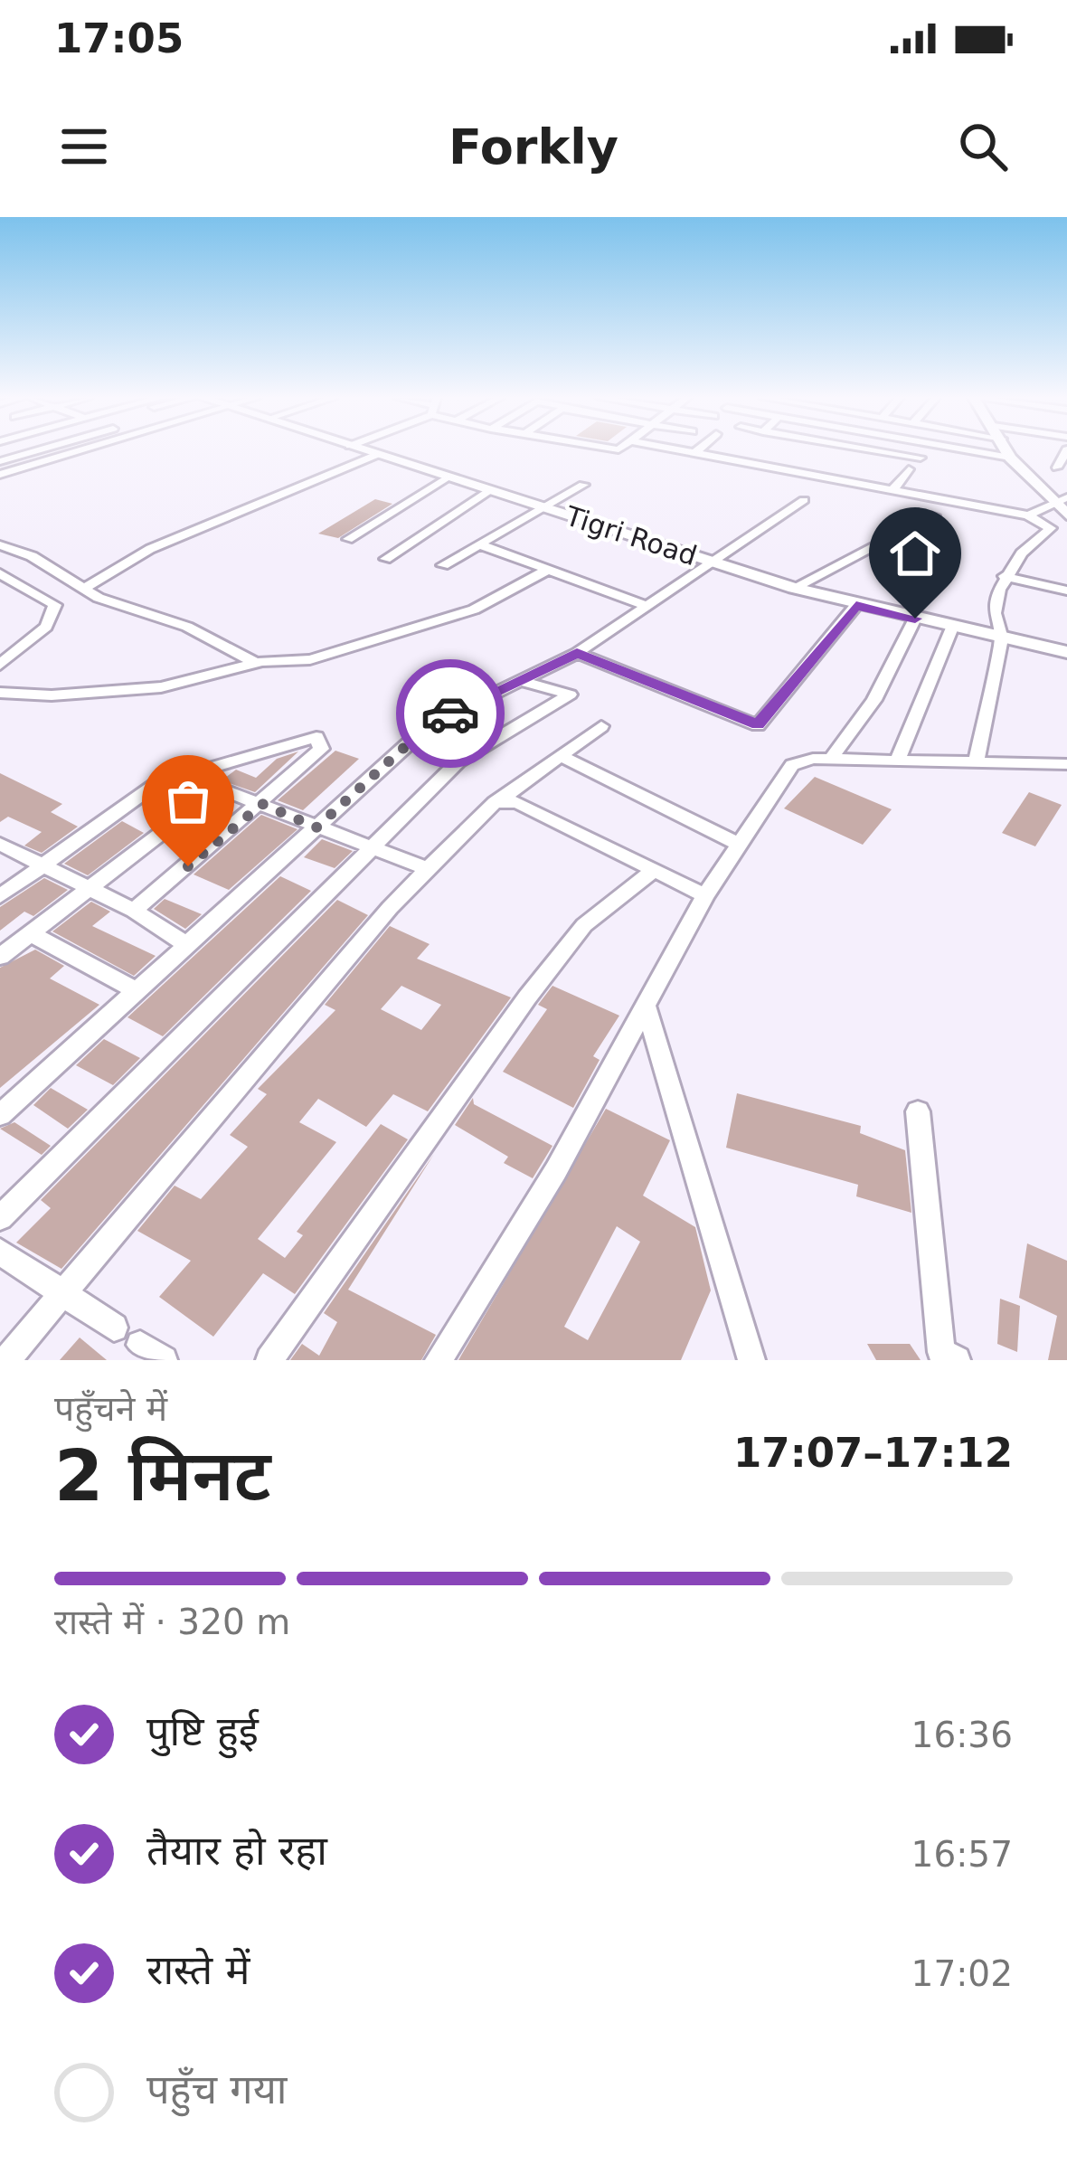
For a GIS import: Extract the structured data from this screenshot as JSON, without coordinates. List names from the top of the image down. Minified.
{"streets":{"street":["Tigri Road"]},"page":{"status":"17:05","header":"Forkly","heading":["2 मिनट","पहुँचने में","17:07–17:12"],"bar":"रास्ते में · 320 m","list":[["पुष्टि हुई","16:36"],["तैयार हो रहा","16:57"],["रास्ते में","17:02"],"पहुँच गया"]}}
